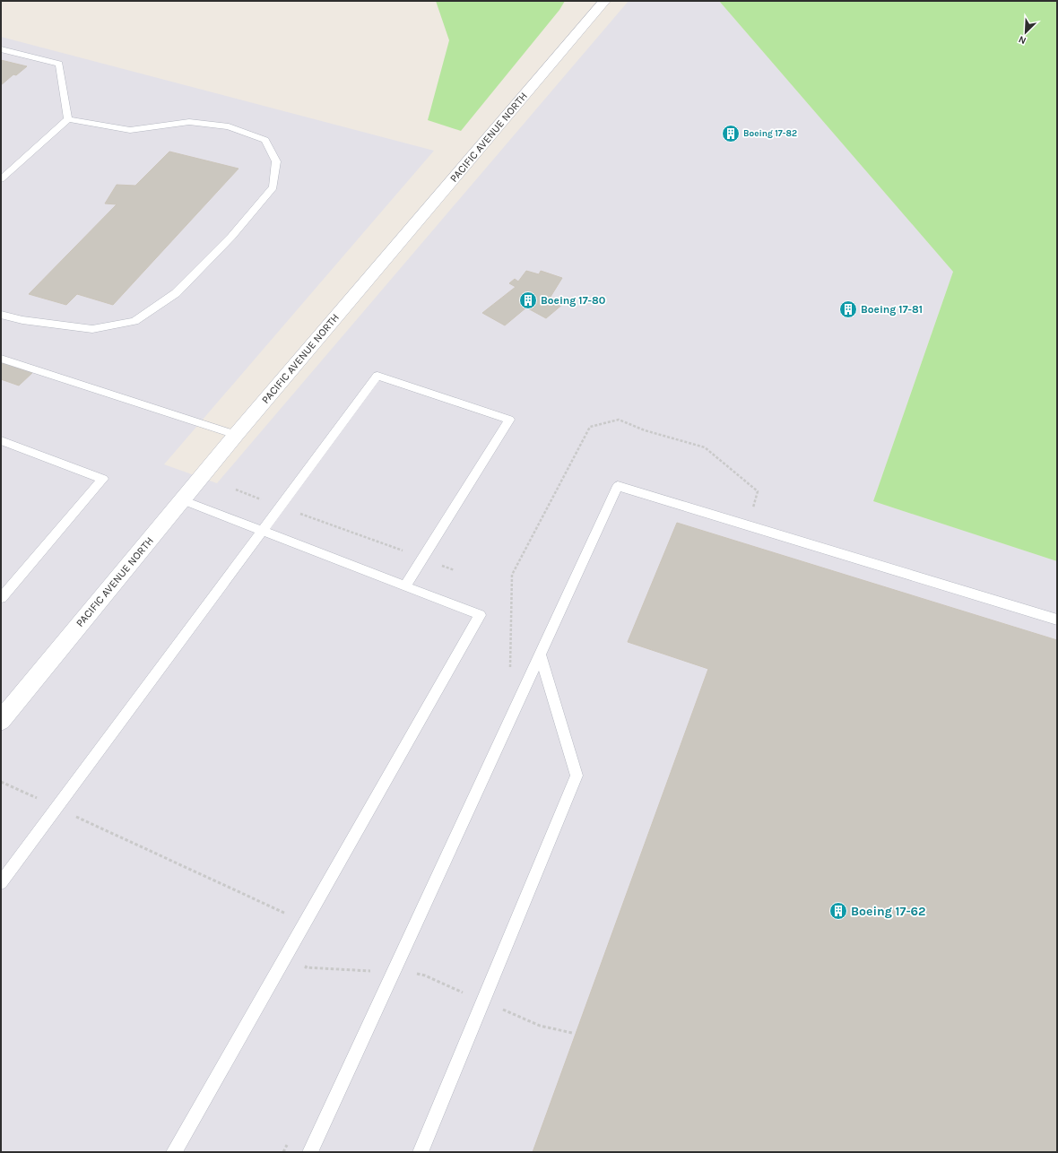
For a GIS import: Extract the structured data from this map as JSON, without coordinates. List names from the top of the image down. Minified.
{"streets":{"street":["PACIFIC AVENUE NORTH"]},"places":{"building":["Boeing 17-82","Boeing 17-80","Boeing 17-81","Boeing 17-62"]},"north":"bottom left"}
